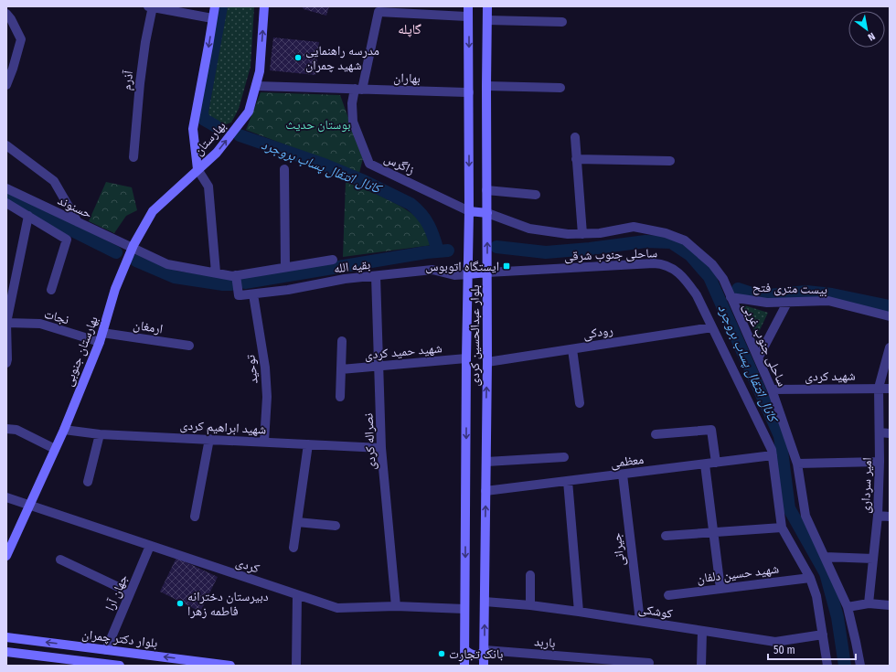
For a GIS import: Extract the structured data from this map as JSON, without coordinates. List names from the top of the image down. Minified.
{"streets":{"main road":["بهارستان","بلوار عبدالحسین کردی","بهارستان جنوبی","بلوار دکتر چمران"],"street":["بهاران","آذرم","زاگرس","حسنوند","ساحلی جنوب شرقی","بقیه الله","بیست متری فتح","نجات","ارمغان","رودکی","ساحلی جنوب غربی","شهید حمید کردی","توحید","شهید کردی","شهید ابراهیم کردی","نصراله کردی","معظمی","امیر سرداری","جیرانی","کردی","شهید حسین دلفان","جهان آرا","کوشکی","باربد"]},"crossings":[["بهاران","بهارستان"],["بهاران","زاگرس"],["بهاران","بلوار عبدالحسین کردی"],["بهارستان","بهارستان جنوبی"],["زاگرس","بلوار عبدالحسین کردی"],["حسنوند","بقیه الله"],["حسنوند","بهارستان جنوبی"],["ساحلی جنوب شرقی","رودکی"],["ساحلی جنوب شرقی","بلوار عبدالحسین کردی"],["ساحلی جنوب شرقی","معظمی"],["ساحلی جنوب شرقی","شهید حسین دلفان"],["ساحلی جنوب شرقی","کوشکی"],["بقیه الله","بلوار عبدالحسین کردی"],["بقیه الله","توحید"],["بقیه الله","نصراله کردی"],["بیست متری فتح","ساحلی جنوب غربی"],["نجات","ارمغان"],["نجات","بهارستان جنوبی"],["ارمغان","بهارستان جنوبی"],["رودکی","بلوار عبدالحسین کردی"],["بلوار عبدالحسین کردی","ساحلی جنوب غربی"],["بلوار عبدالحسین کردی","شهید حمید کردی"],["بلوار عبدالحسین کردی","معظمی"],["بلوار عبدالحسین کردی","کردی"],["بلوار عبدالحسین کردی","کوشکی"],["بلوار عبدالحسین کردی","باربد"],["ساحلی جنوب غربی","شهید کردی"],["بهارستان جنوبی","شهید ابراهیم کردی"],["بهارستان جنوبی","کردی"],["شهید حمید کردی","نصراله کردی"],["توحید","شهید ابراهیم کردی"],["شهید کردی","امیر سرداری"],["شهید ابراهیم کردی","نصراله کردی"],["نصراله کردی","کردی"],["معظمی","جیرانی"],["جیرانی","کوشکی"],["کردی","جهان آرا"],["جهان آرا","بلوار دکتر چمران"]],"districts":["گاپله"],"water":["کانال انتقال پساب بروجرد"],"parks":["بوستان حدیث"],"places":{"other":["مدرسه راهنمایی شهید چمران","دبیرستان دخترانه فاطمه زهرا","بانک تجارت"],"transit":["ایستگاه اتوبوس"]},"scale_bar":"50 m","north":"bottom right"}
